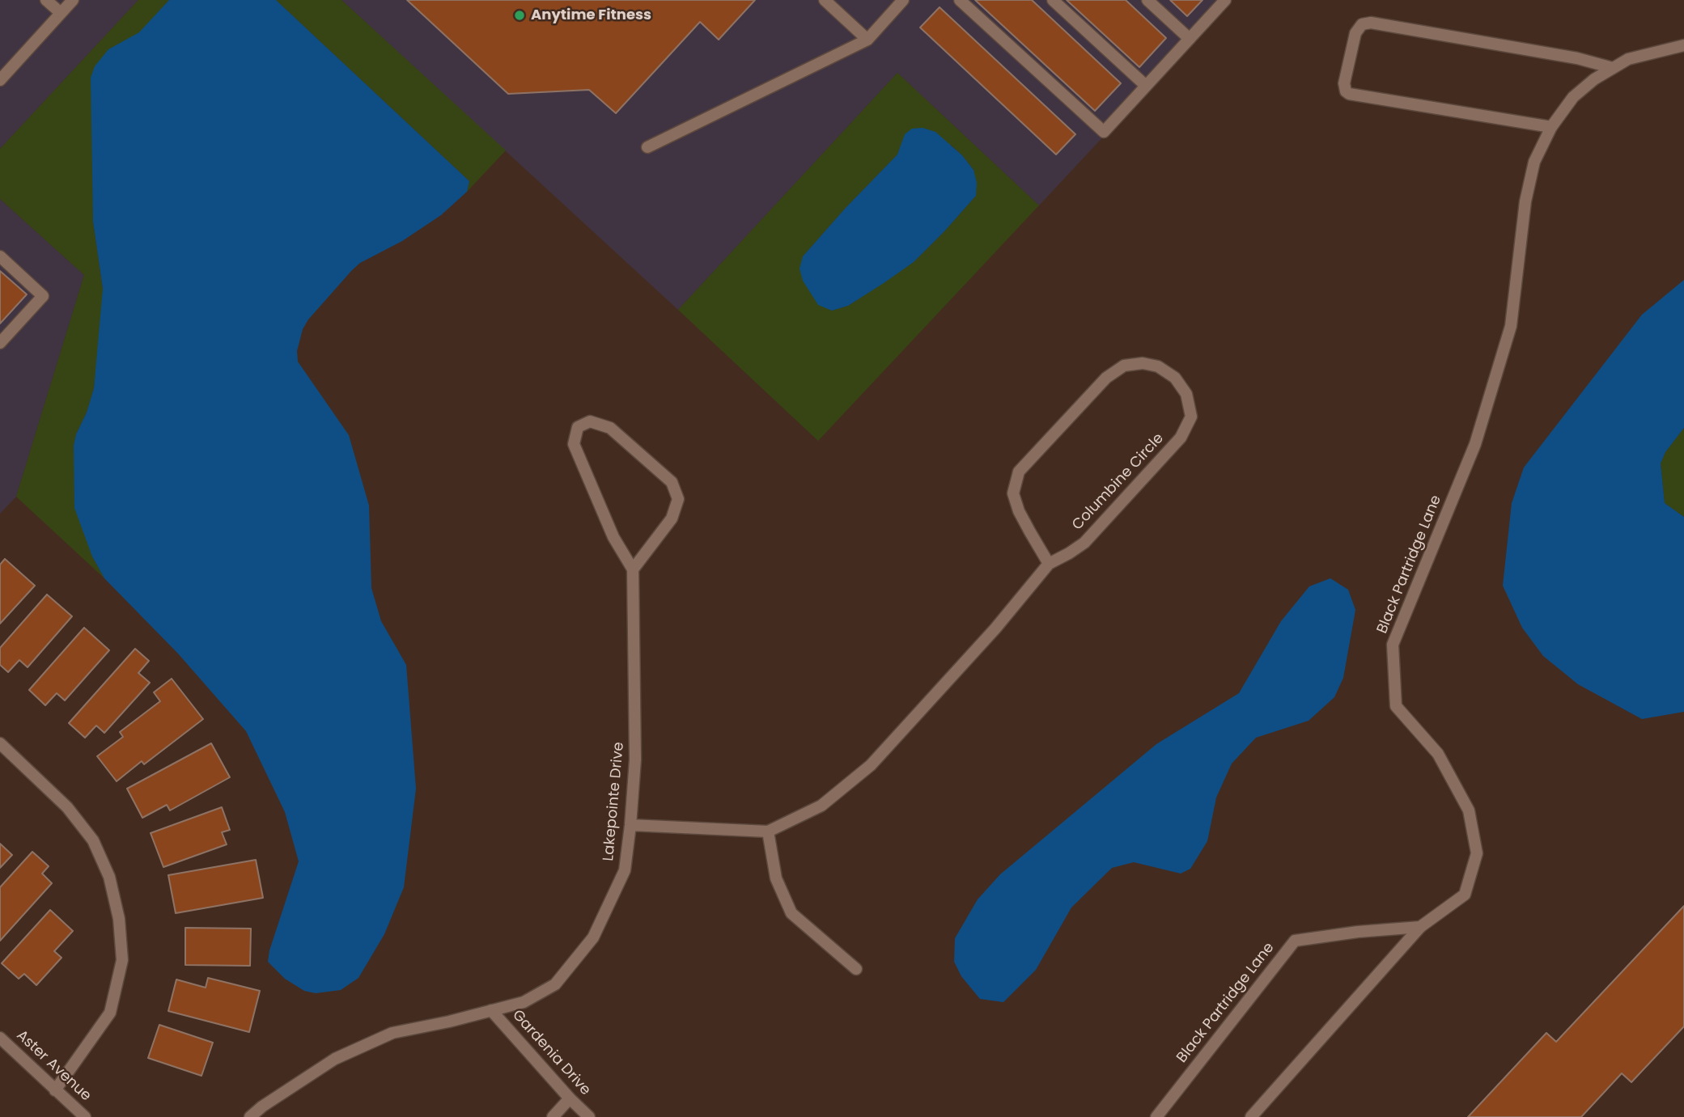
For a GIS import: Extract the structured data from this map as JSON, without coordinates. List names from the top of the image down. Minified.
{"streets":{"street":["Columbine Circle","Black Partridge Lane","Lakepointe Drive","Gardenia Drive","Aster Avenue"]},"crossings":[["Columbine Circle","Lakepointe Drive"],["Lakepointe Drive","Gardenia Drive"]],"places":["Anytime Fitness"]}
